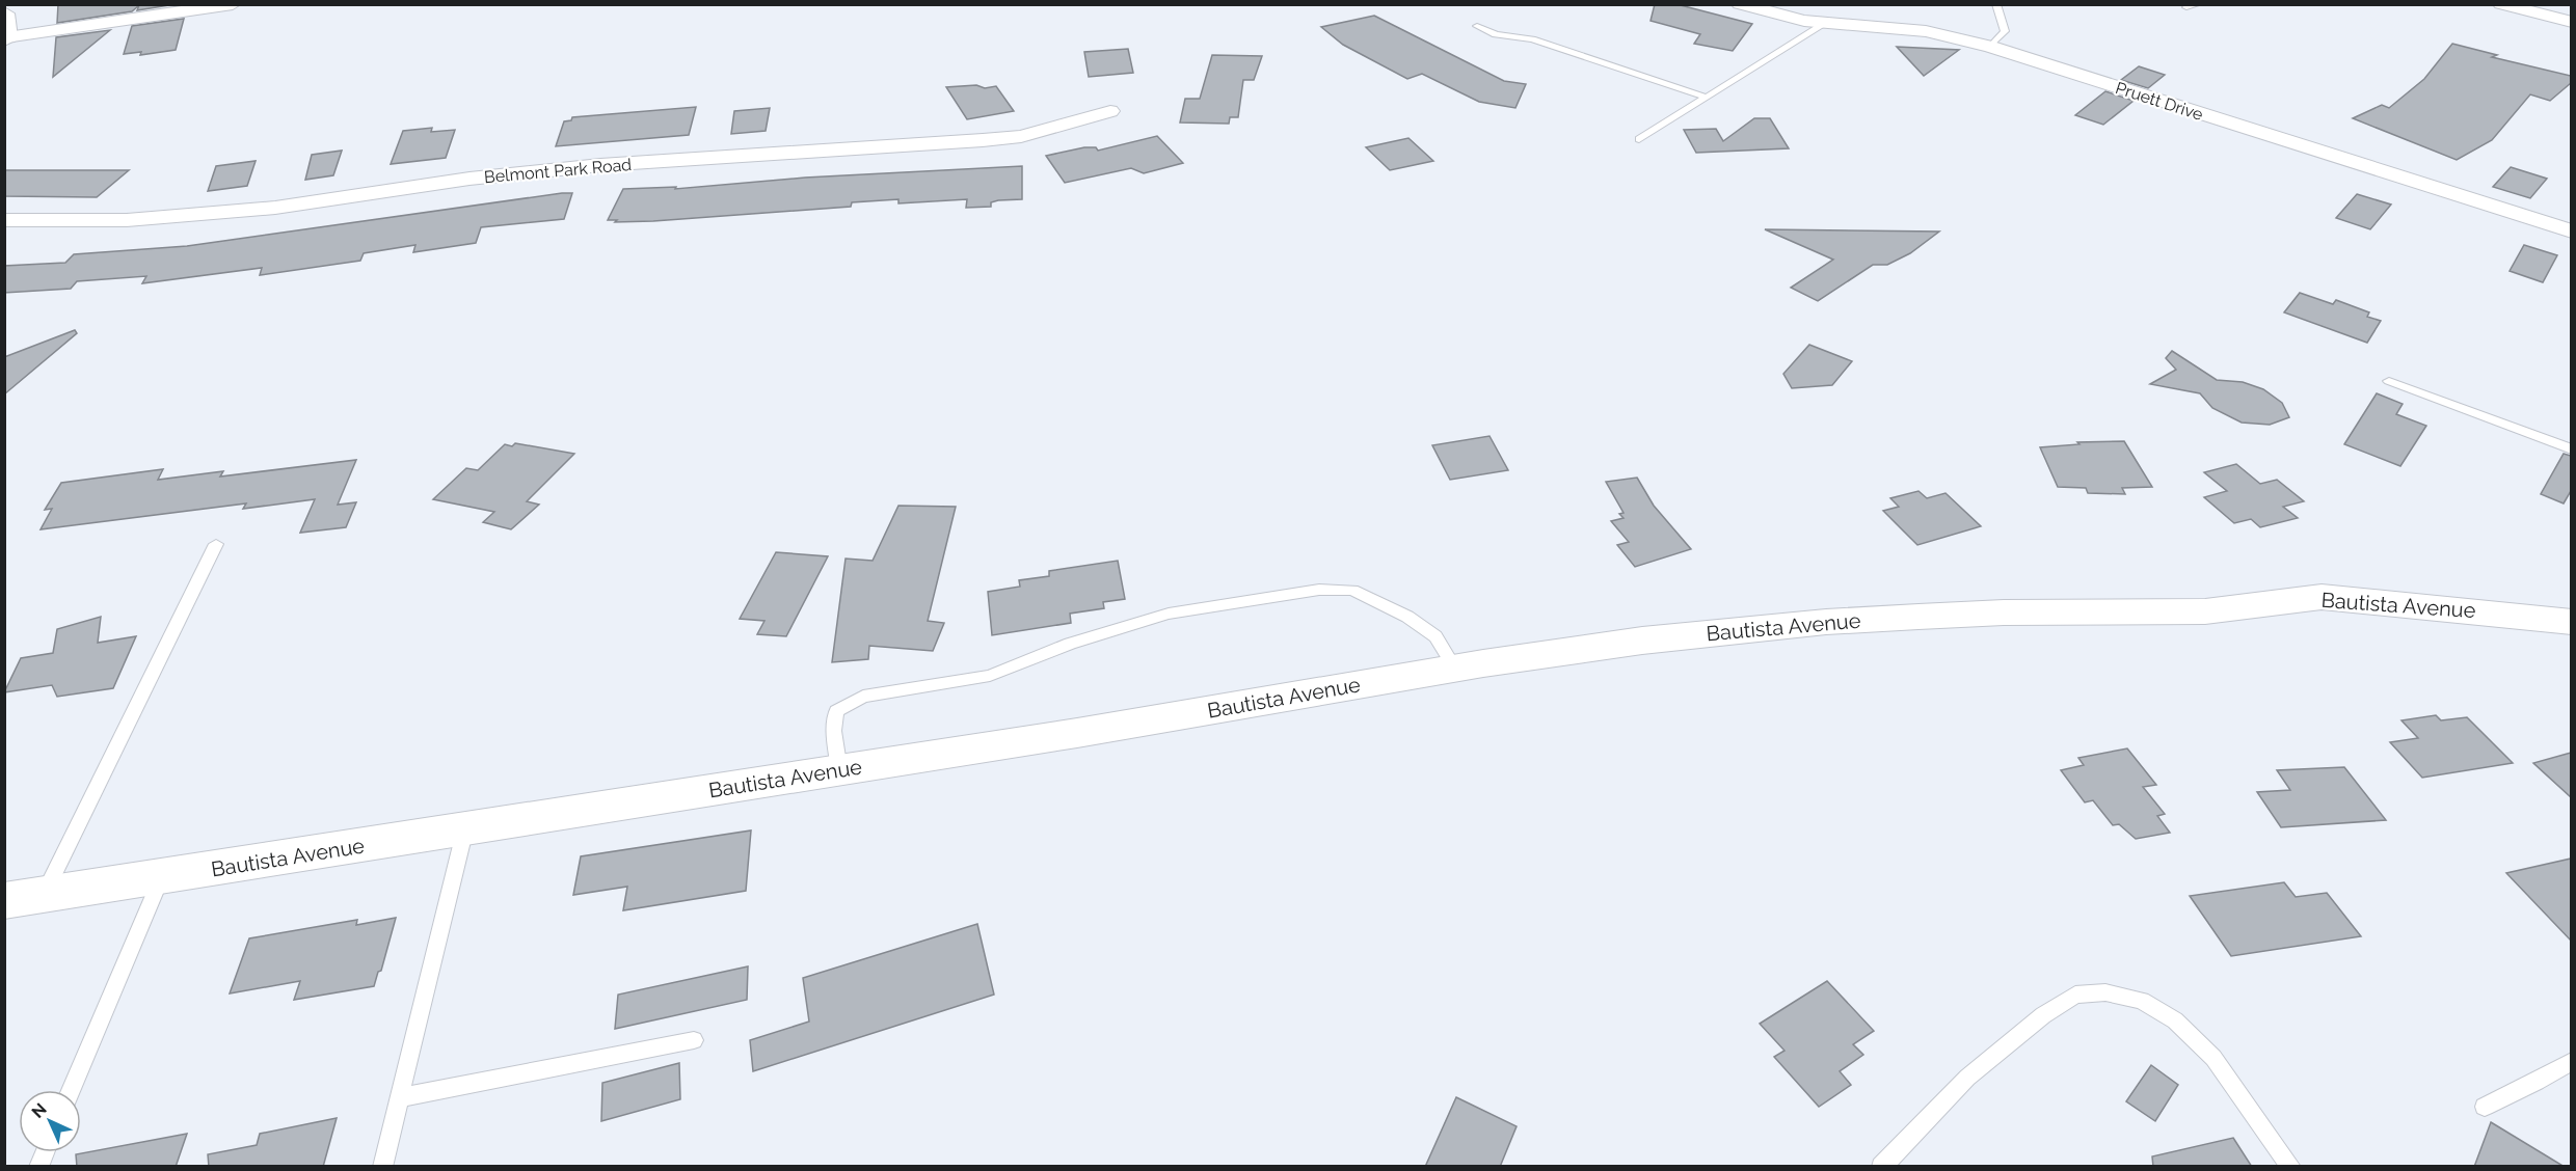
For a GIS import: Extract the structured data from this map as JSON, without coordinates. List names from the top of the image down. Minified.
{"streets":{"street":["Pruett Drive","Belmont Park Road","Bautista Avenue"]},"north":"top left"}
